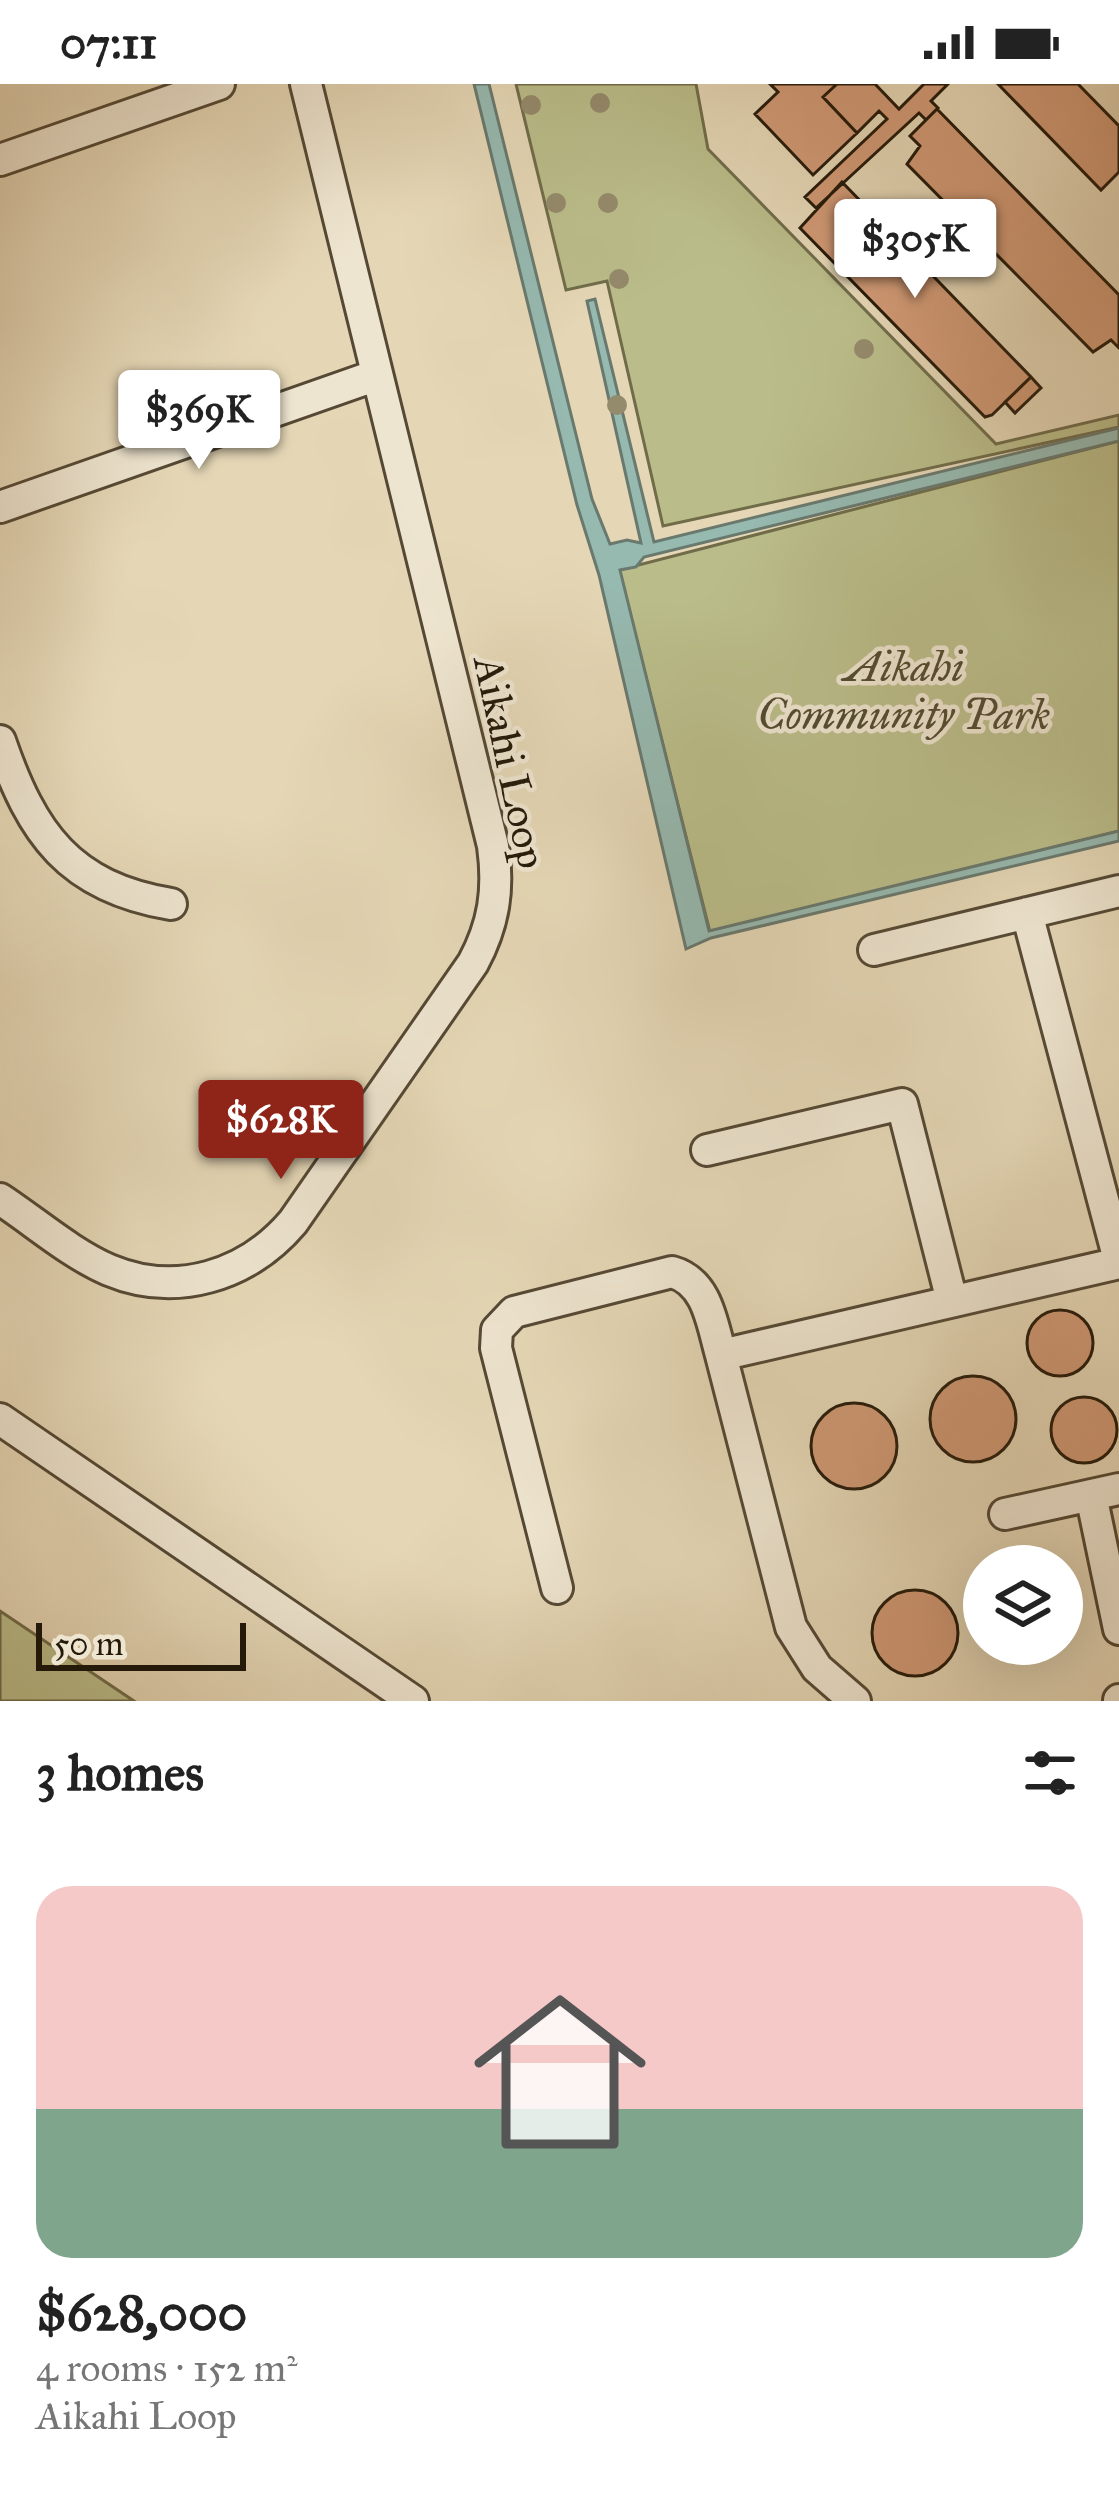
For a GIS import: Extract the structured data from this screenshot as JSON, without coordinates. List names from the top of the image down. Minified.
{"streets":{"street":["Aikahi Loop"]},"parks":["Aikahi Community Park"],"scale_bar":"50 m","page":{"status":"07:11","price":["$305K","$369K","$628K"],"scale":"50 m","heading":"3 homes","list":[{"name":"$628,000","note":"4 rooms · 152 m² · Aikahi Loop"}]}}
